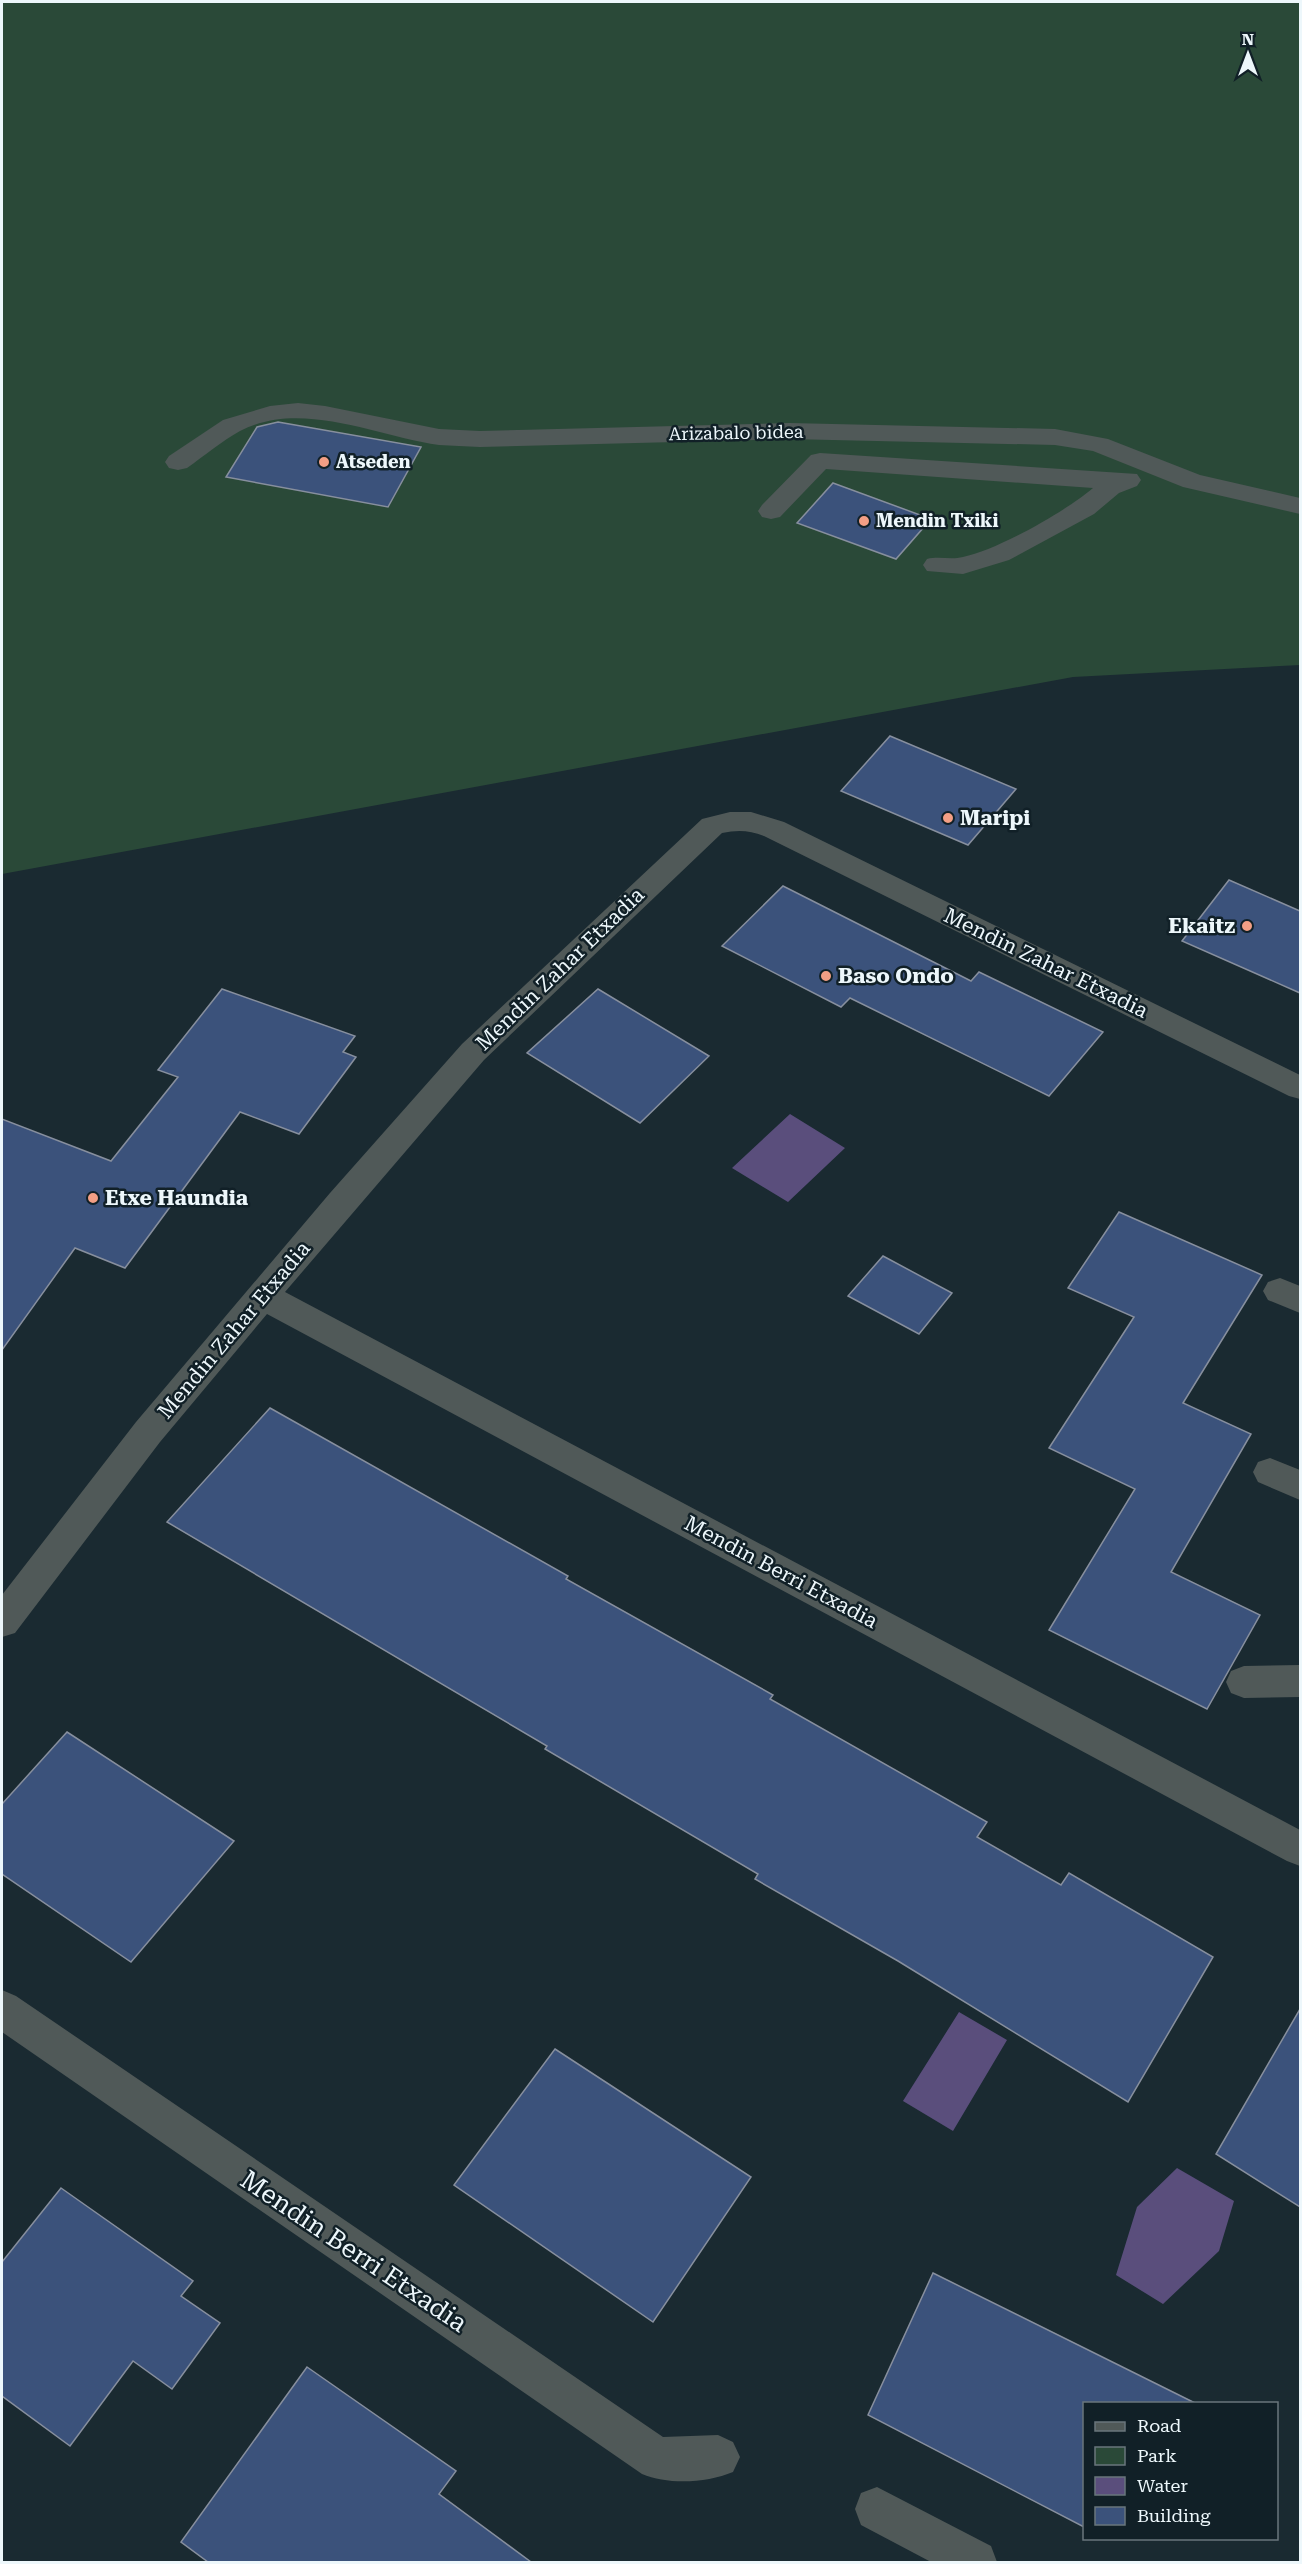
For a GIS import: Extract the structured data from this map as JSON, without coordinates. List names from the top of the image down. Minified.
{"streets":{"street":["Arizabalo bidea","Mendin Zahar Etxadia","Mendin Berri Etxadia"]},"crossings":[["Mendin Zahar Etxadia","Mendin Berri Etxadia"]],"places":["Atseden","Mendin Txiki","Maripi","Ekaitz","Baso Ondo","Etxe Haundia"],"legend":["Road","Park","Water","Building"],"north":"top"}
